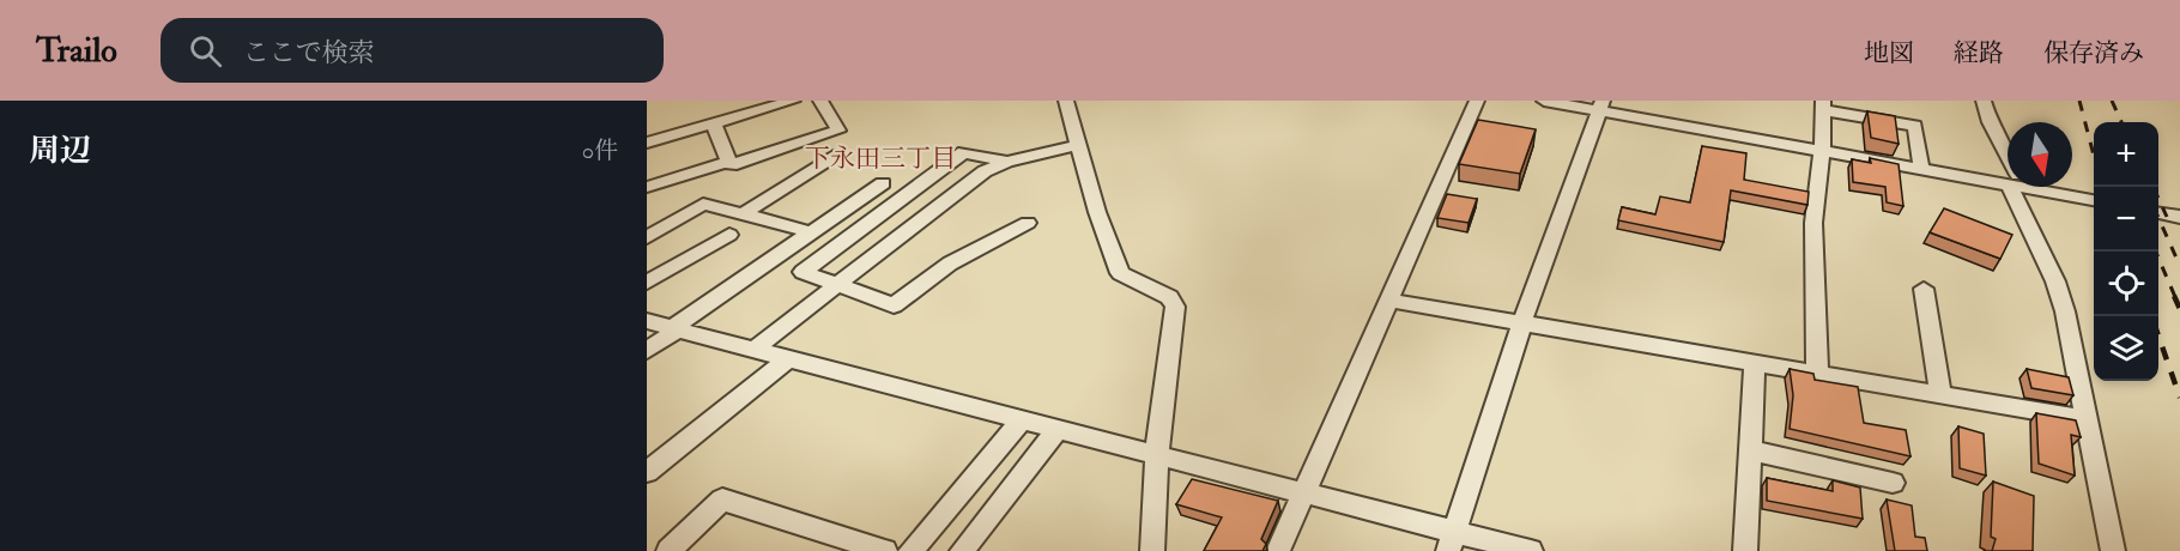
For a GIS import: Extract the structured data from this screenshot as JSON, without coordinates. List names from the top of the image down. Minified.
{"districts":["下永田三丁目"],"north":"bottom","page":{"header":"Trailo","search":"ここで検索","nav":["地図","経路","保存済み"],"heading":["周辺","0件"],"map_buttons":["+","−"]}}
